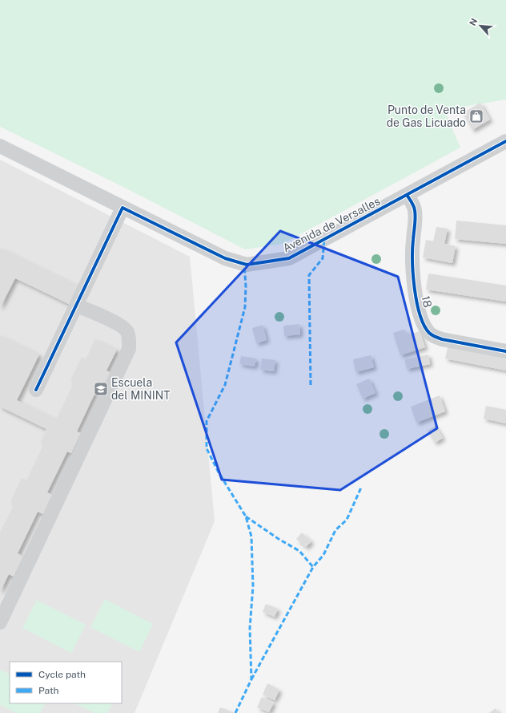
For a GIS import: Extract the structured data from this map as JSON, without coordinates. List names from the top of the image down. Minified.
{"streets":{"street":["Avenida de Versalles","18"]},"crossings":[["Avenida de Versalles","18"]],"places":{"shop":["Punto de Venta de Gas Licuado"],"school or university":["Escuela del MININT"]},"legend":["Cycle path","Path"],"north":"top left"}
